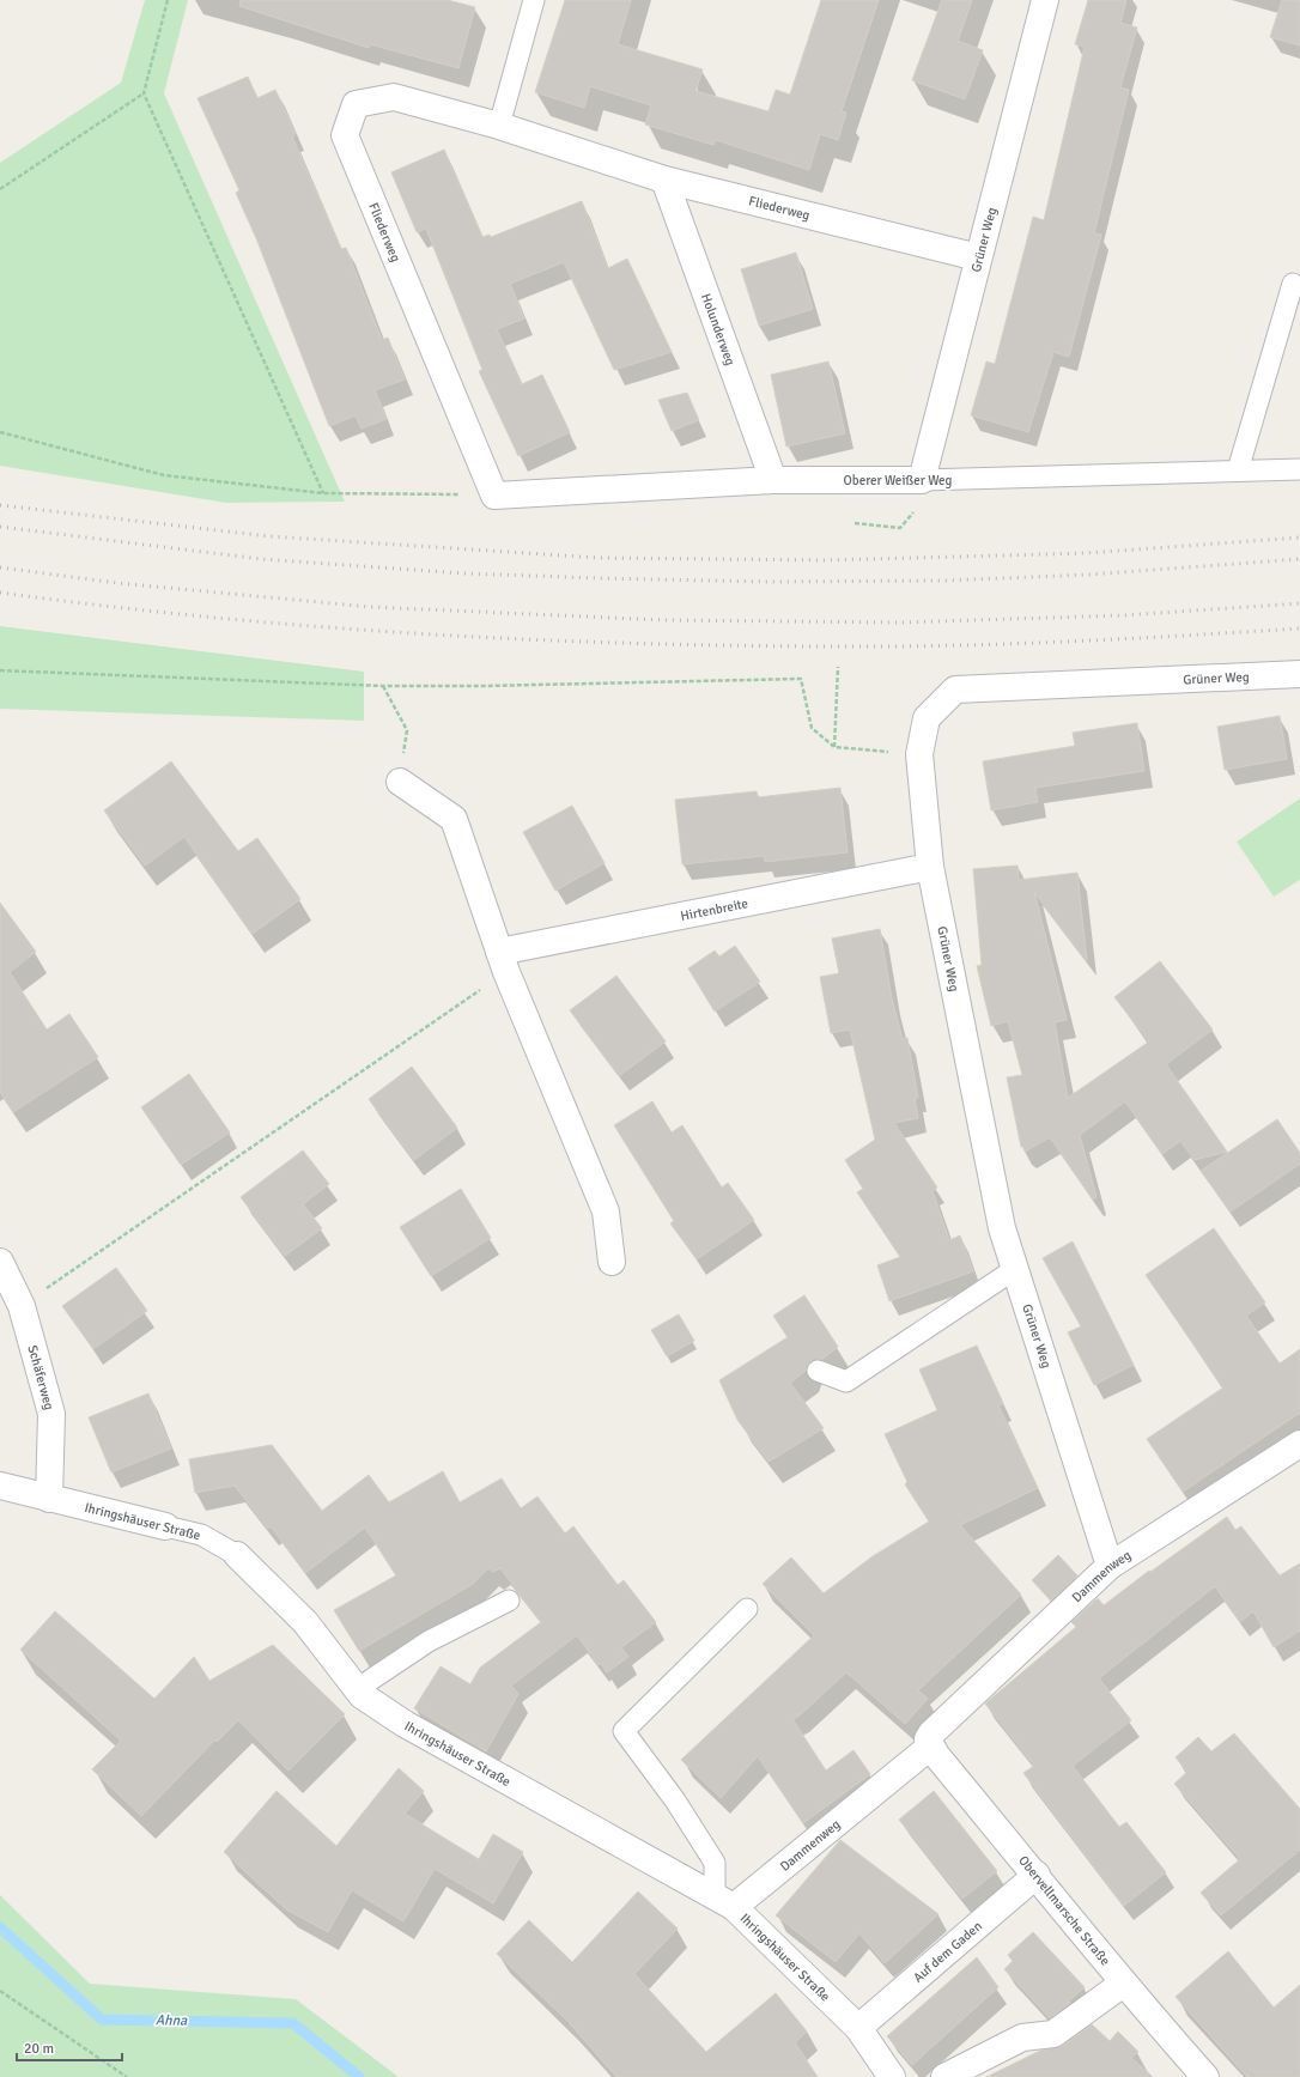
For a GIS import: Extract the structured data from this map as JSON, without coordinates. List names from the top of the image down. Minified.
{"streets":{"street":["Fliederweg","Grüner Weg","Holunderweg","Oberer Weißer Weg","Hirtenbreite","Schäferweg","Ihringshäuser Straße","Dammenweg","Obervellmarsche Straße","Auf dem Gaden"]},"crossings":[["Fliederweg","Grüner Weg"],["Fliederweg","Holunderweg"],["Fliederweg","Oberer Weißer Weg"],["Grüner Weg","Oberer Weißer Weg"],["Grüner Weg","Hirtenbreite"],["Grüner Weg","Dammenweg"],["Holunderweg","Oberer Weißer Weg"],["Schäferweg","Ihringshäuser Straße"],["Ihringshäuser Straße","Dammenweg"],["Ihringshäuser Straße","Auf dem Gaden"],["Dammenweg","Obervellmarsche Straße"],["Obervellmarsche Straße","Auf dem Gaden"]],"water":["Ahna"],"scale_bar":"20 m"}
